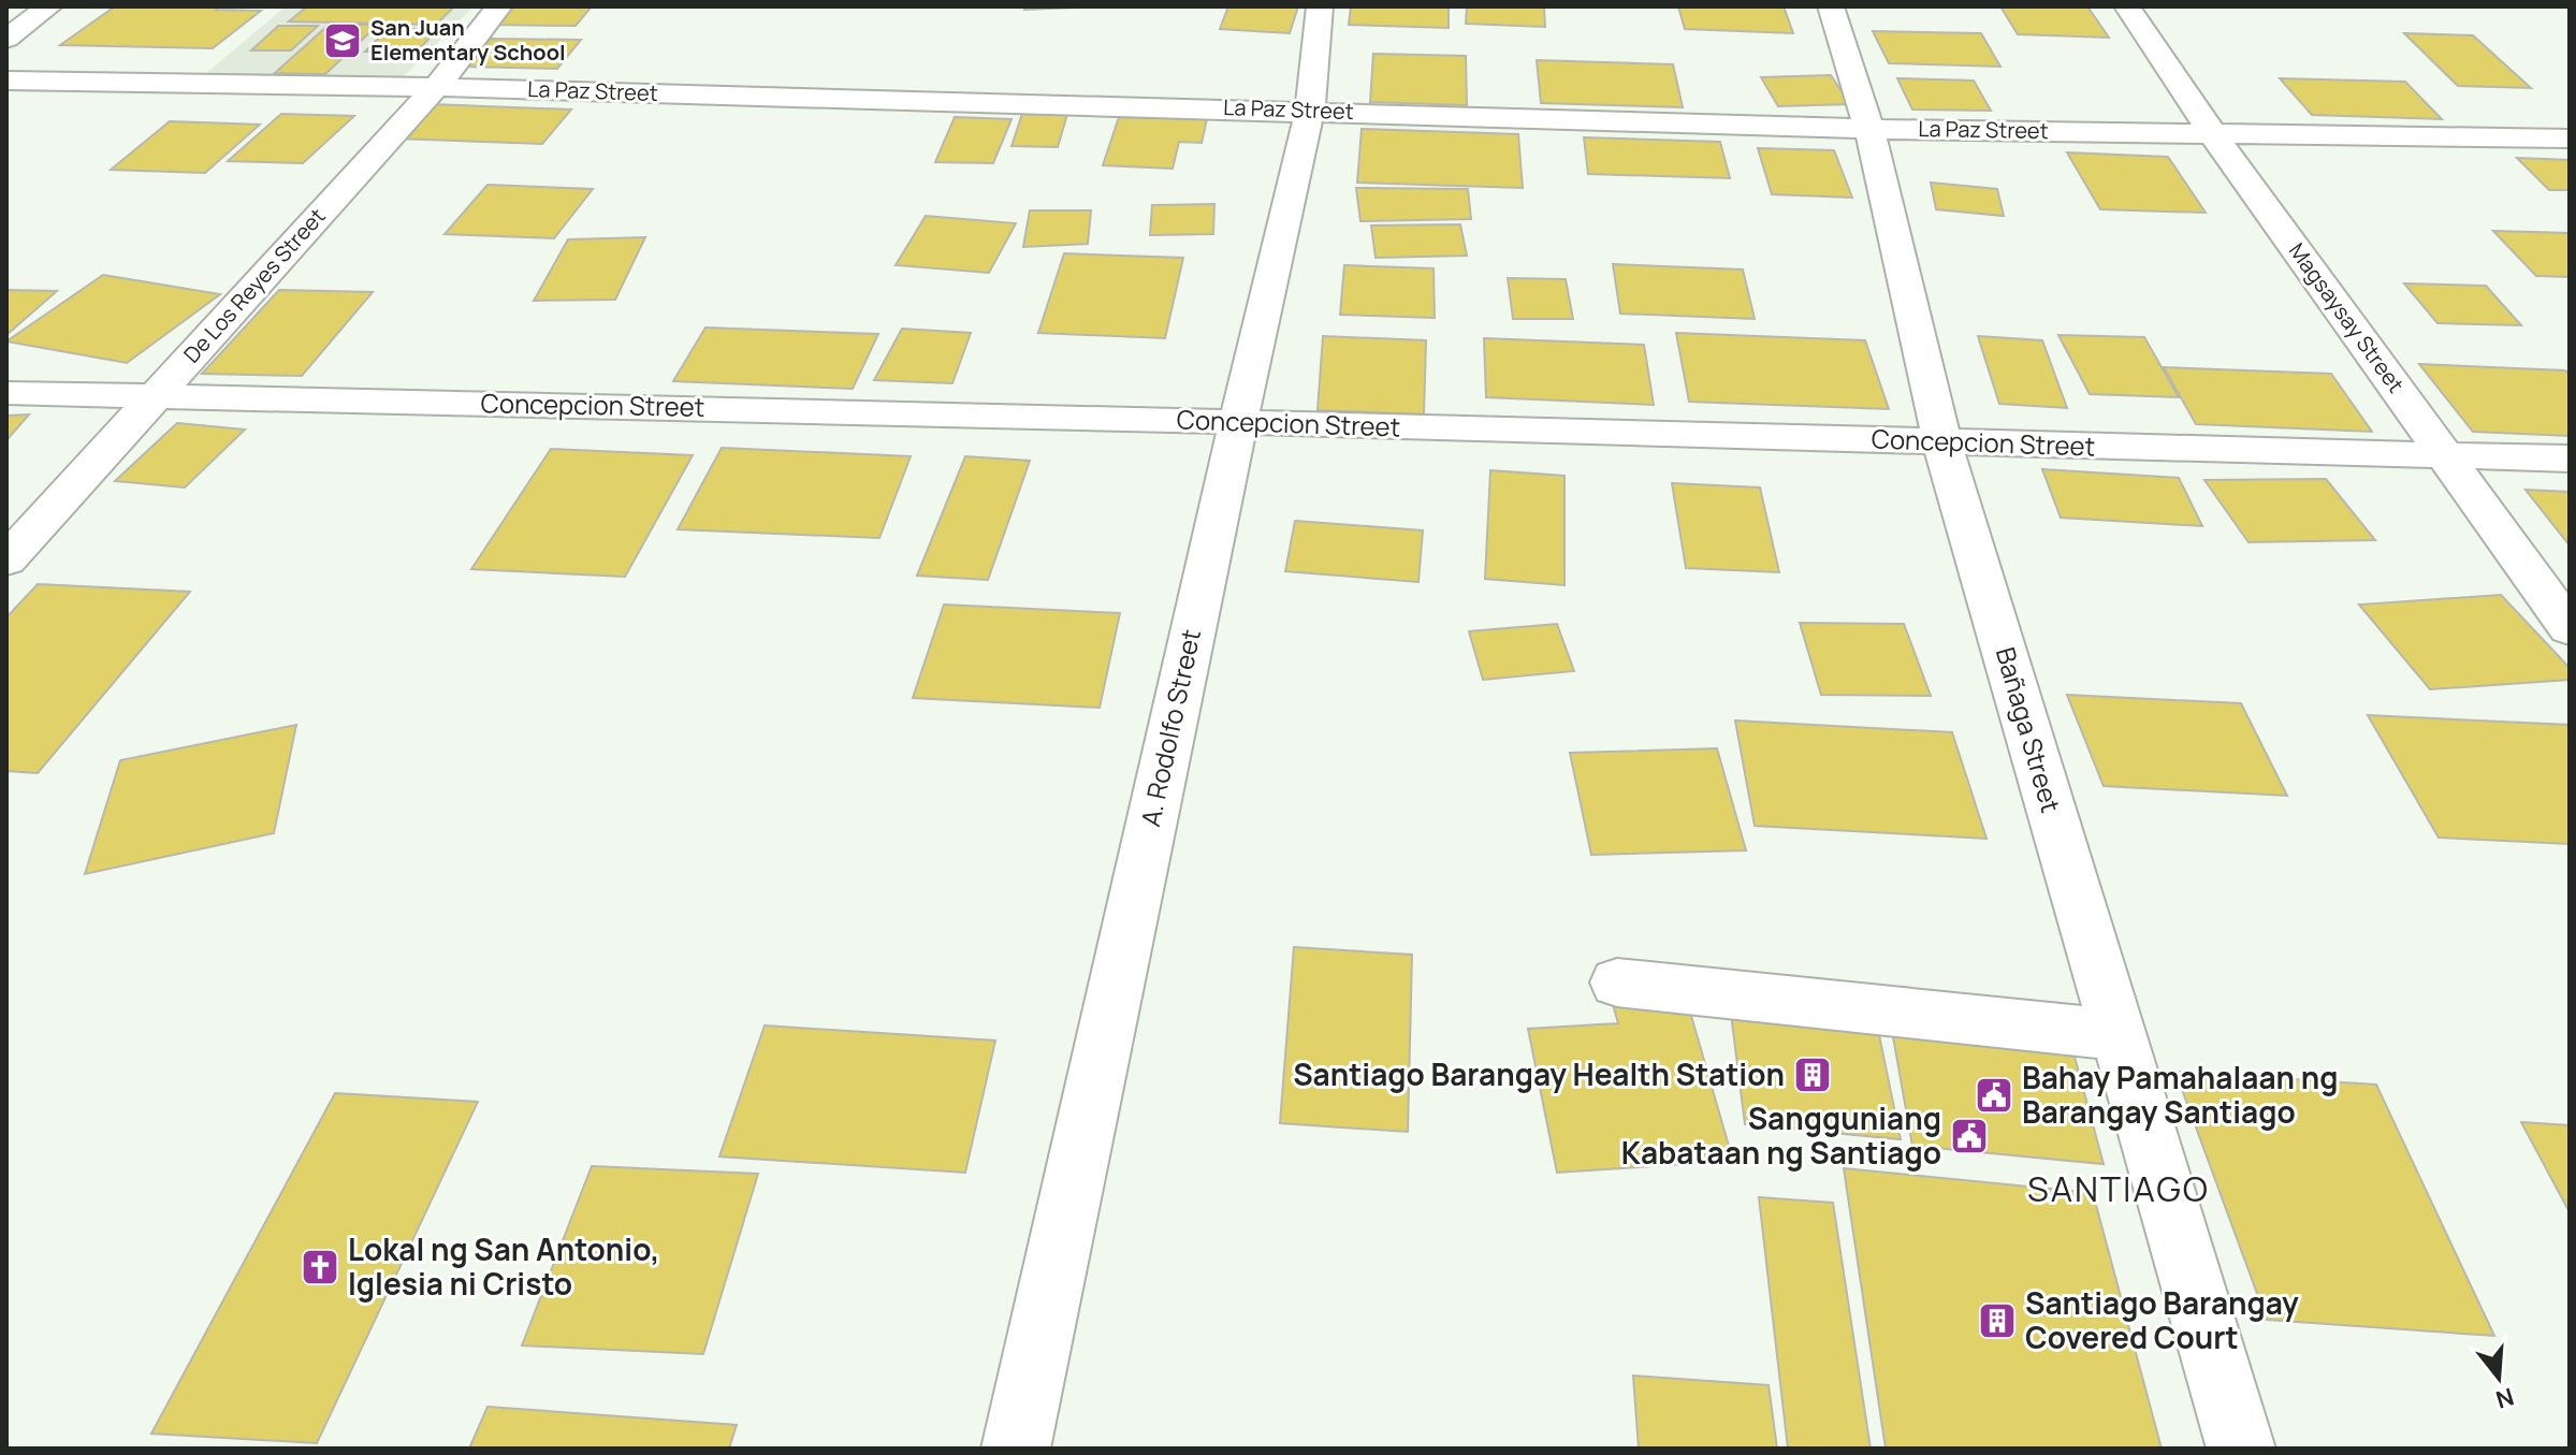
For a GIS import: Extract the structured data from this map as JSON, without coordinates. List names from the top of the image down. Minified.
{"streets":{"street":["La Paz Street","De Los Reyes Street","Magsaysay Street","Concepcion Street","A. Rodolfo Street","Bañaga Street"]},"crossings":[["La Paz Street","De Los Reyes Street"],["La Paz Street","Magsaysay Street"],["La Paz Street","A. Rodolfo Street"],["La Paz Street","Bañaga Street"],["De Los Reyes Street","Concepcion Street"],["Magsaysay Street","Concepcion Street"],["Concepcion Street","A. Rodolfo Street"],["Concepcion Street","Bañaga Street"]],"districts":["SANTIAGO"],"places":{"school or university":["San Juan Elementary School"],"building":["Santiago Barangay Health Station","Santiago Barangay Covered Court"],"public building":["Bahay Pamahalaan ng Barangay Santiago","Sangguniang Kabataan ng Santiago"],"church":["Lokal ng San Antonio, Iglesia ni Cristo"]},"north":"bottom"}
